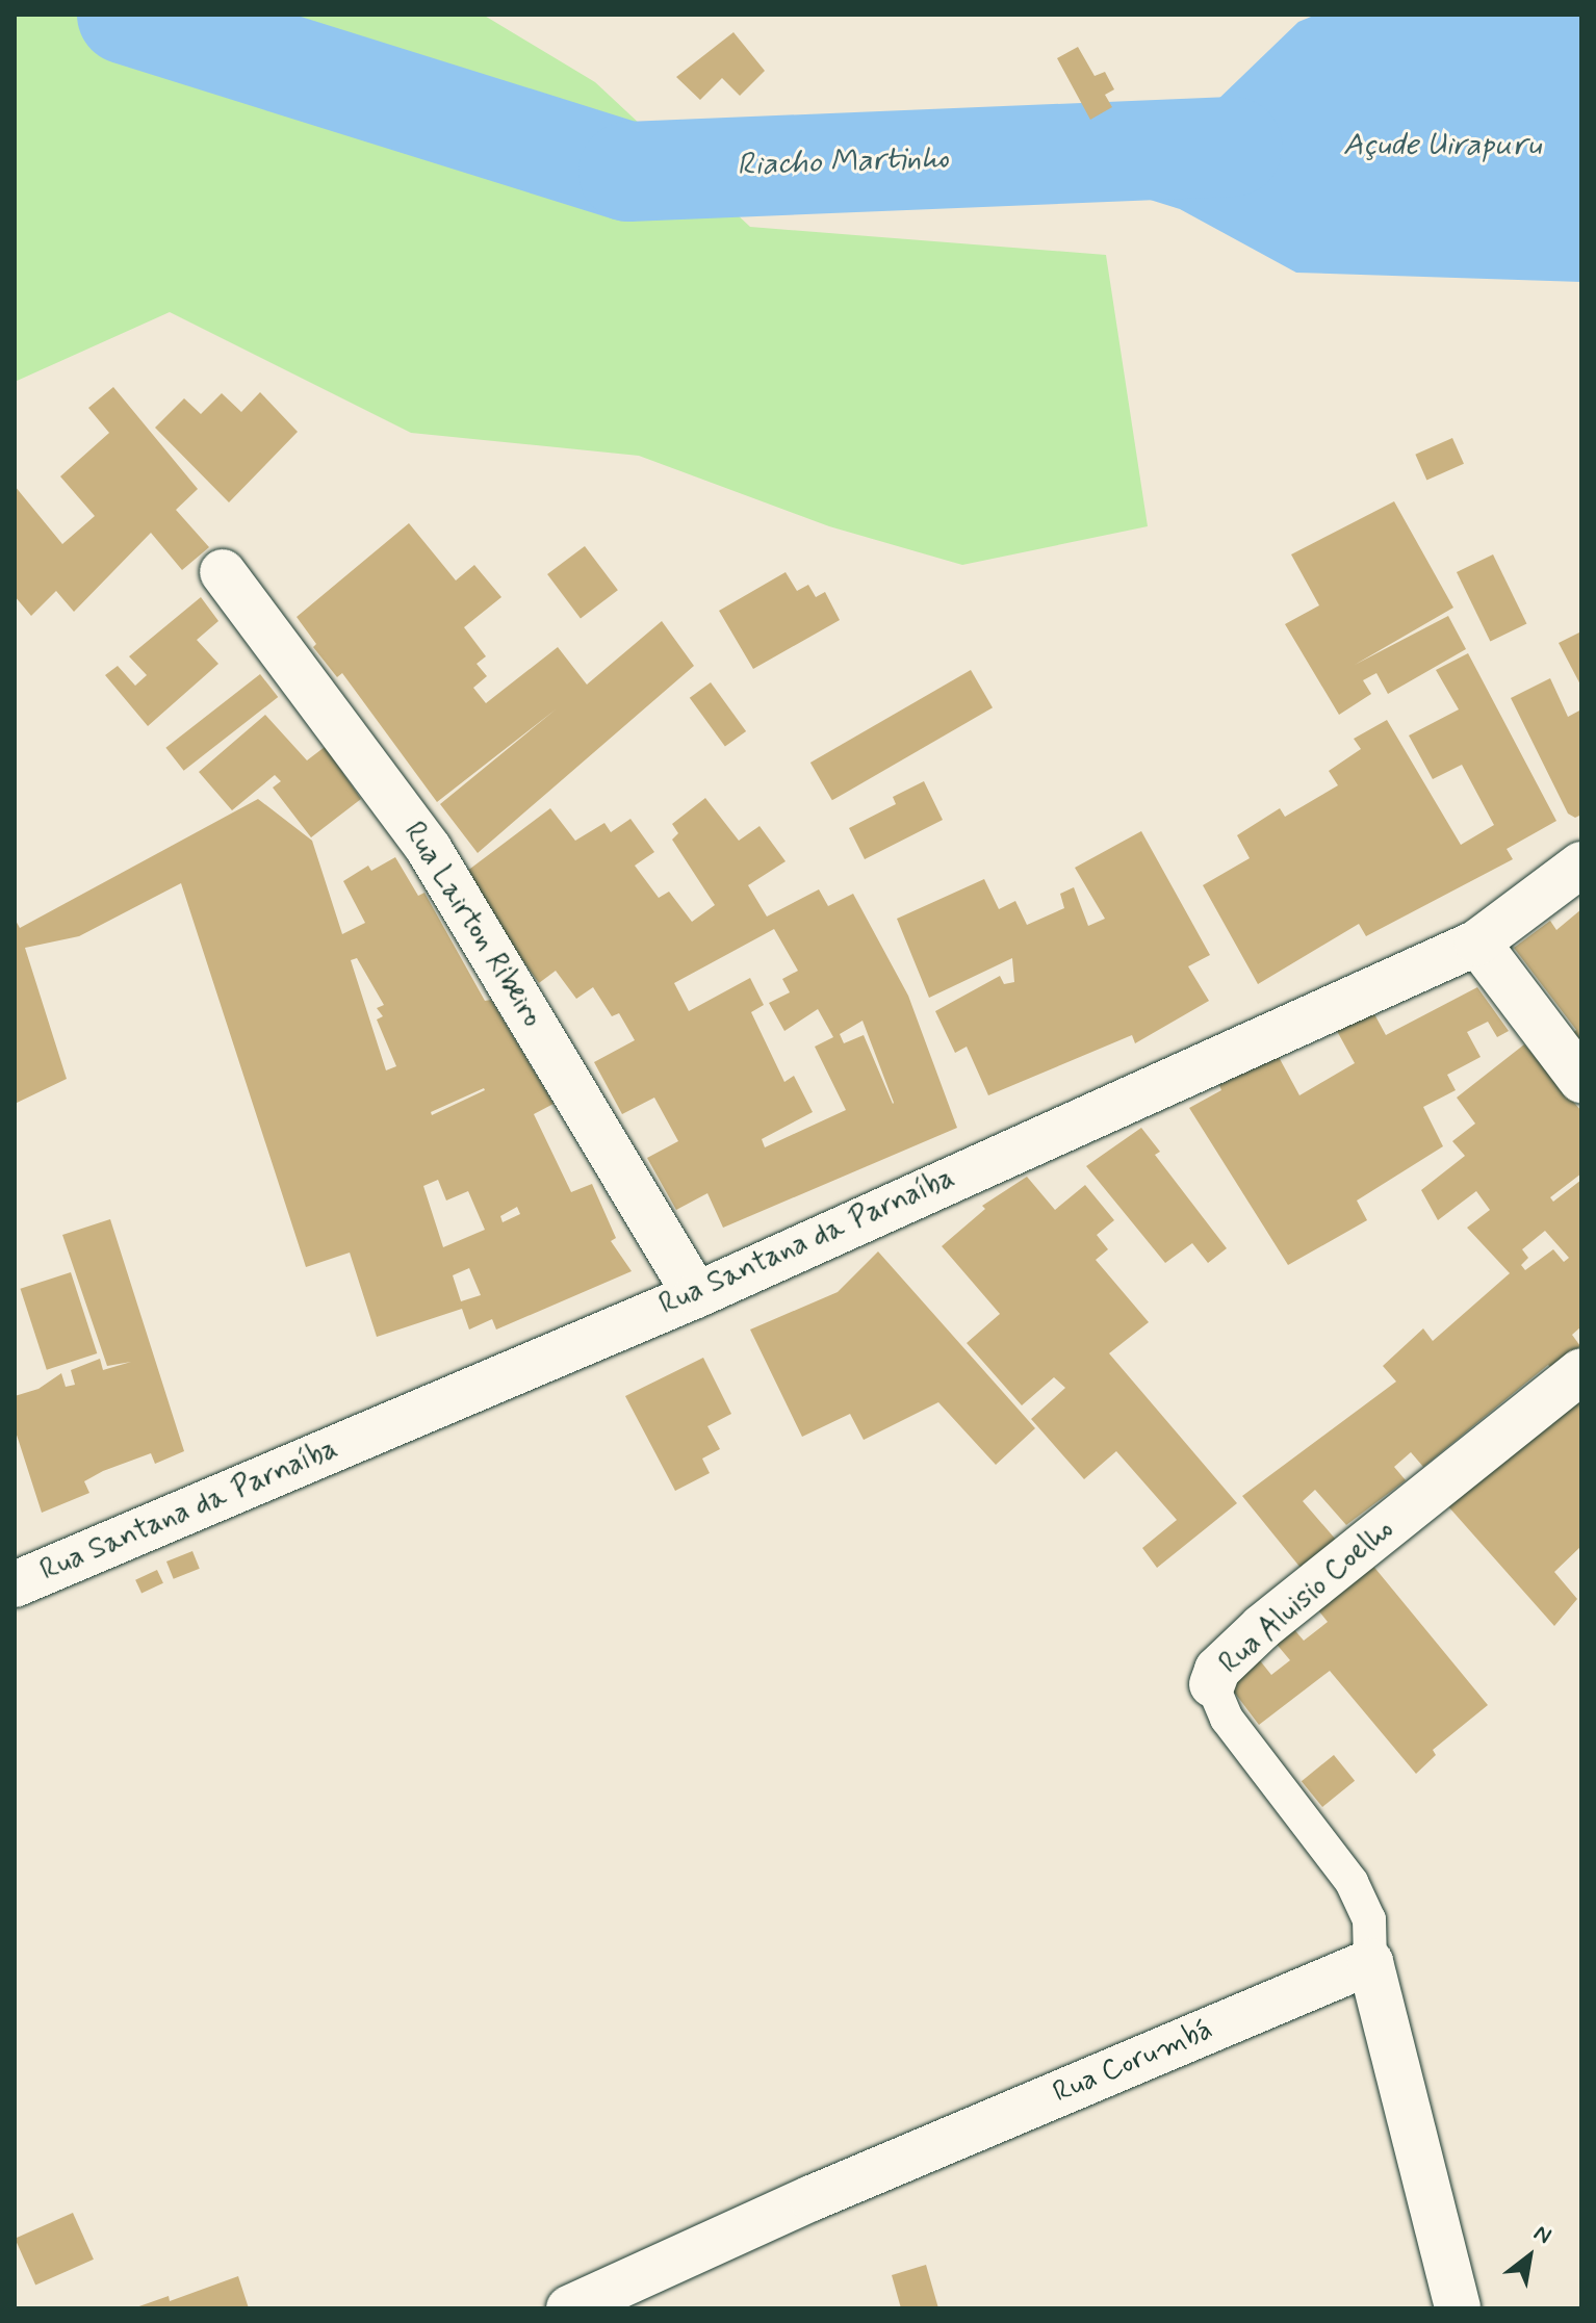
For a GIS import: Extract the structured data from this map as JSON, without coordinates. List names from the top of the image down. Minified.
{"streets":{"street":["Rua Lairton Ribeiro","Rua Santana da Parnaíba","Rua Aluisio Coelho","Rua Corumbá"]},"crossings":[["Rua Lairton Ribeiro","Rua Santana da Parnaíba"],["Rua Aluisio Coelho","Rua Corumbá"]],"water":["Açude Uirapuru","Riacho Martinho"],"north":"top right"}
